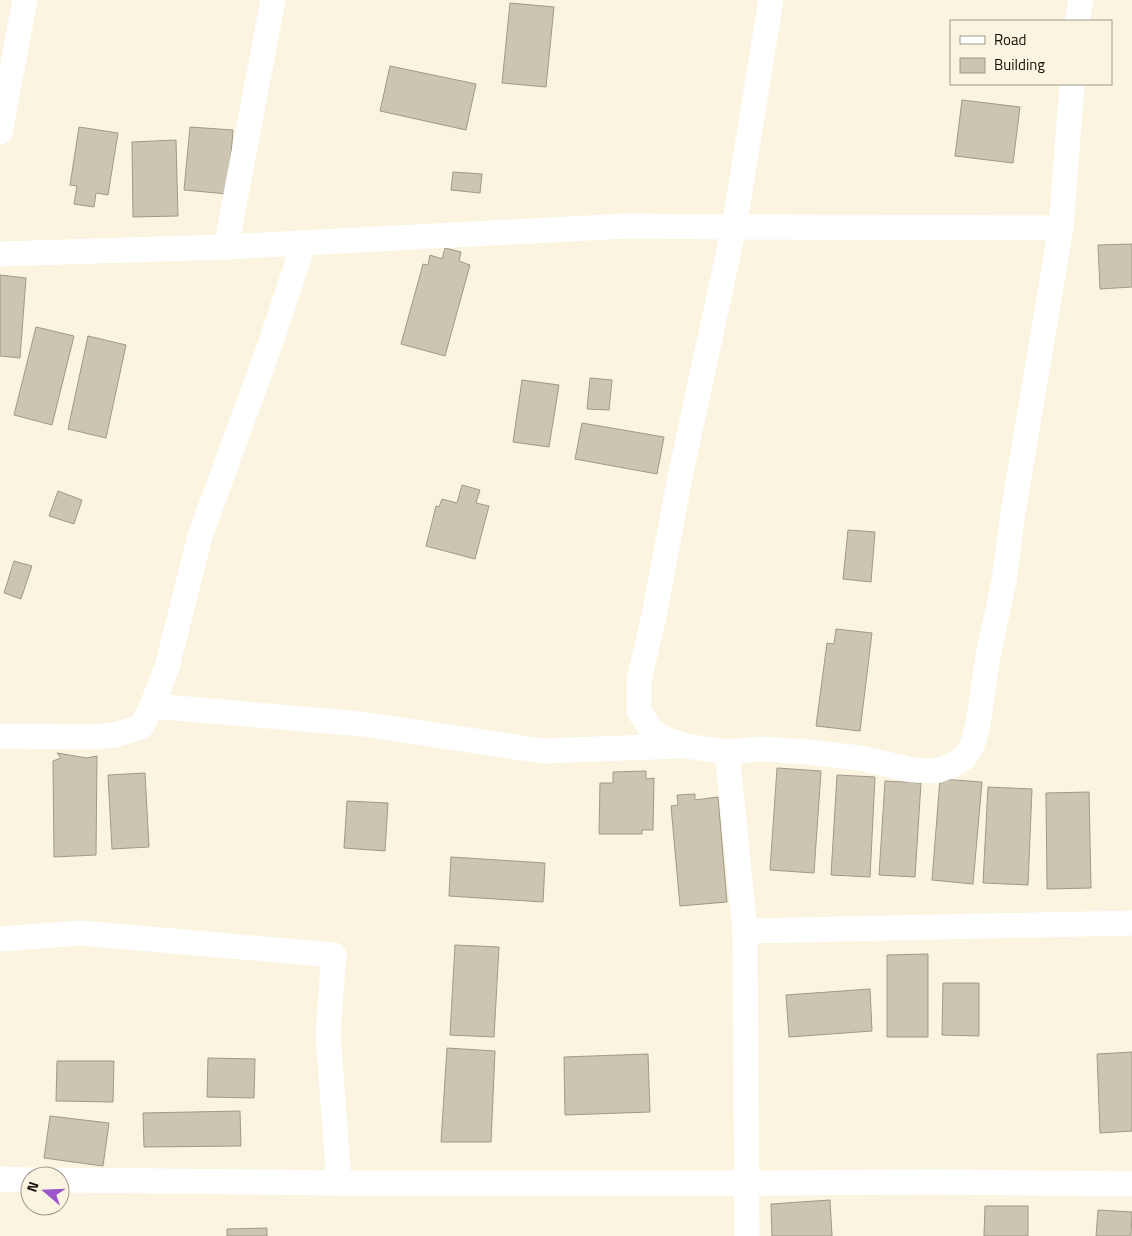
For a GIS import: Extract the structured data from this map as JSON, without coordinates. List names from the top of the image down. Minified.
{"legend":["Road","Building"],"north":"left"}
